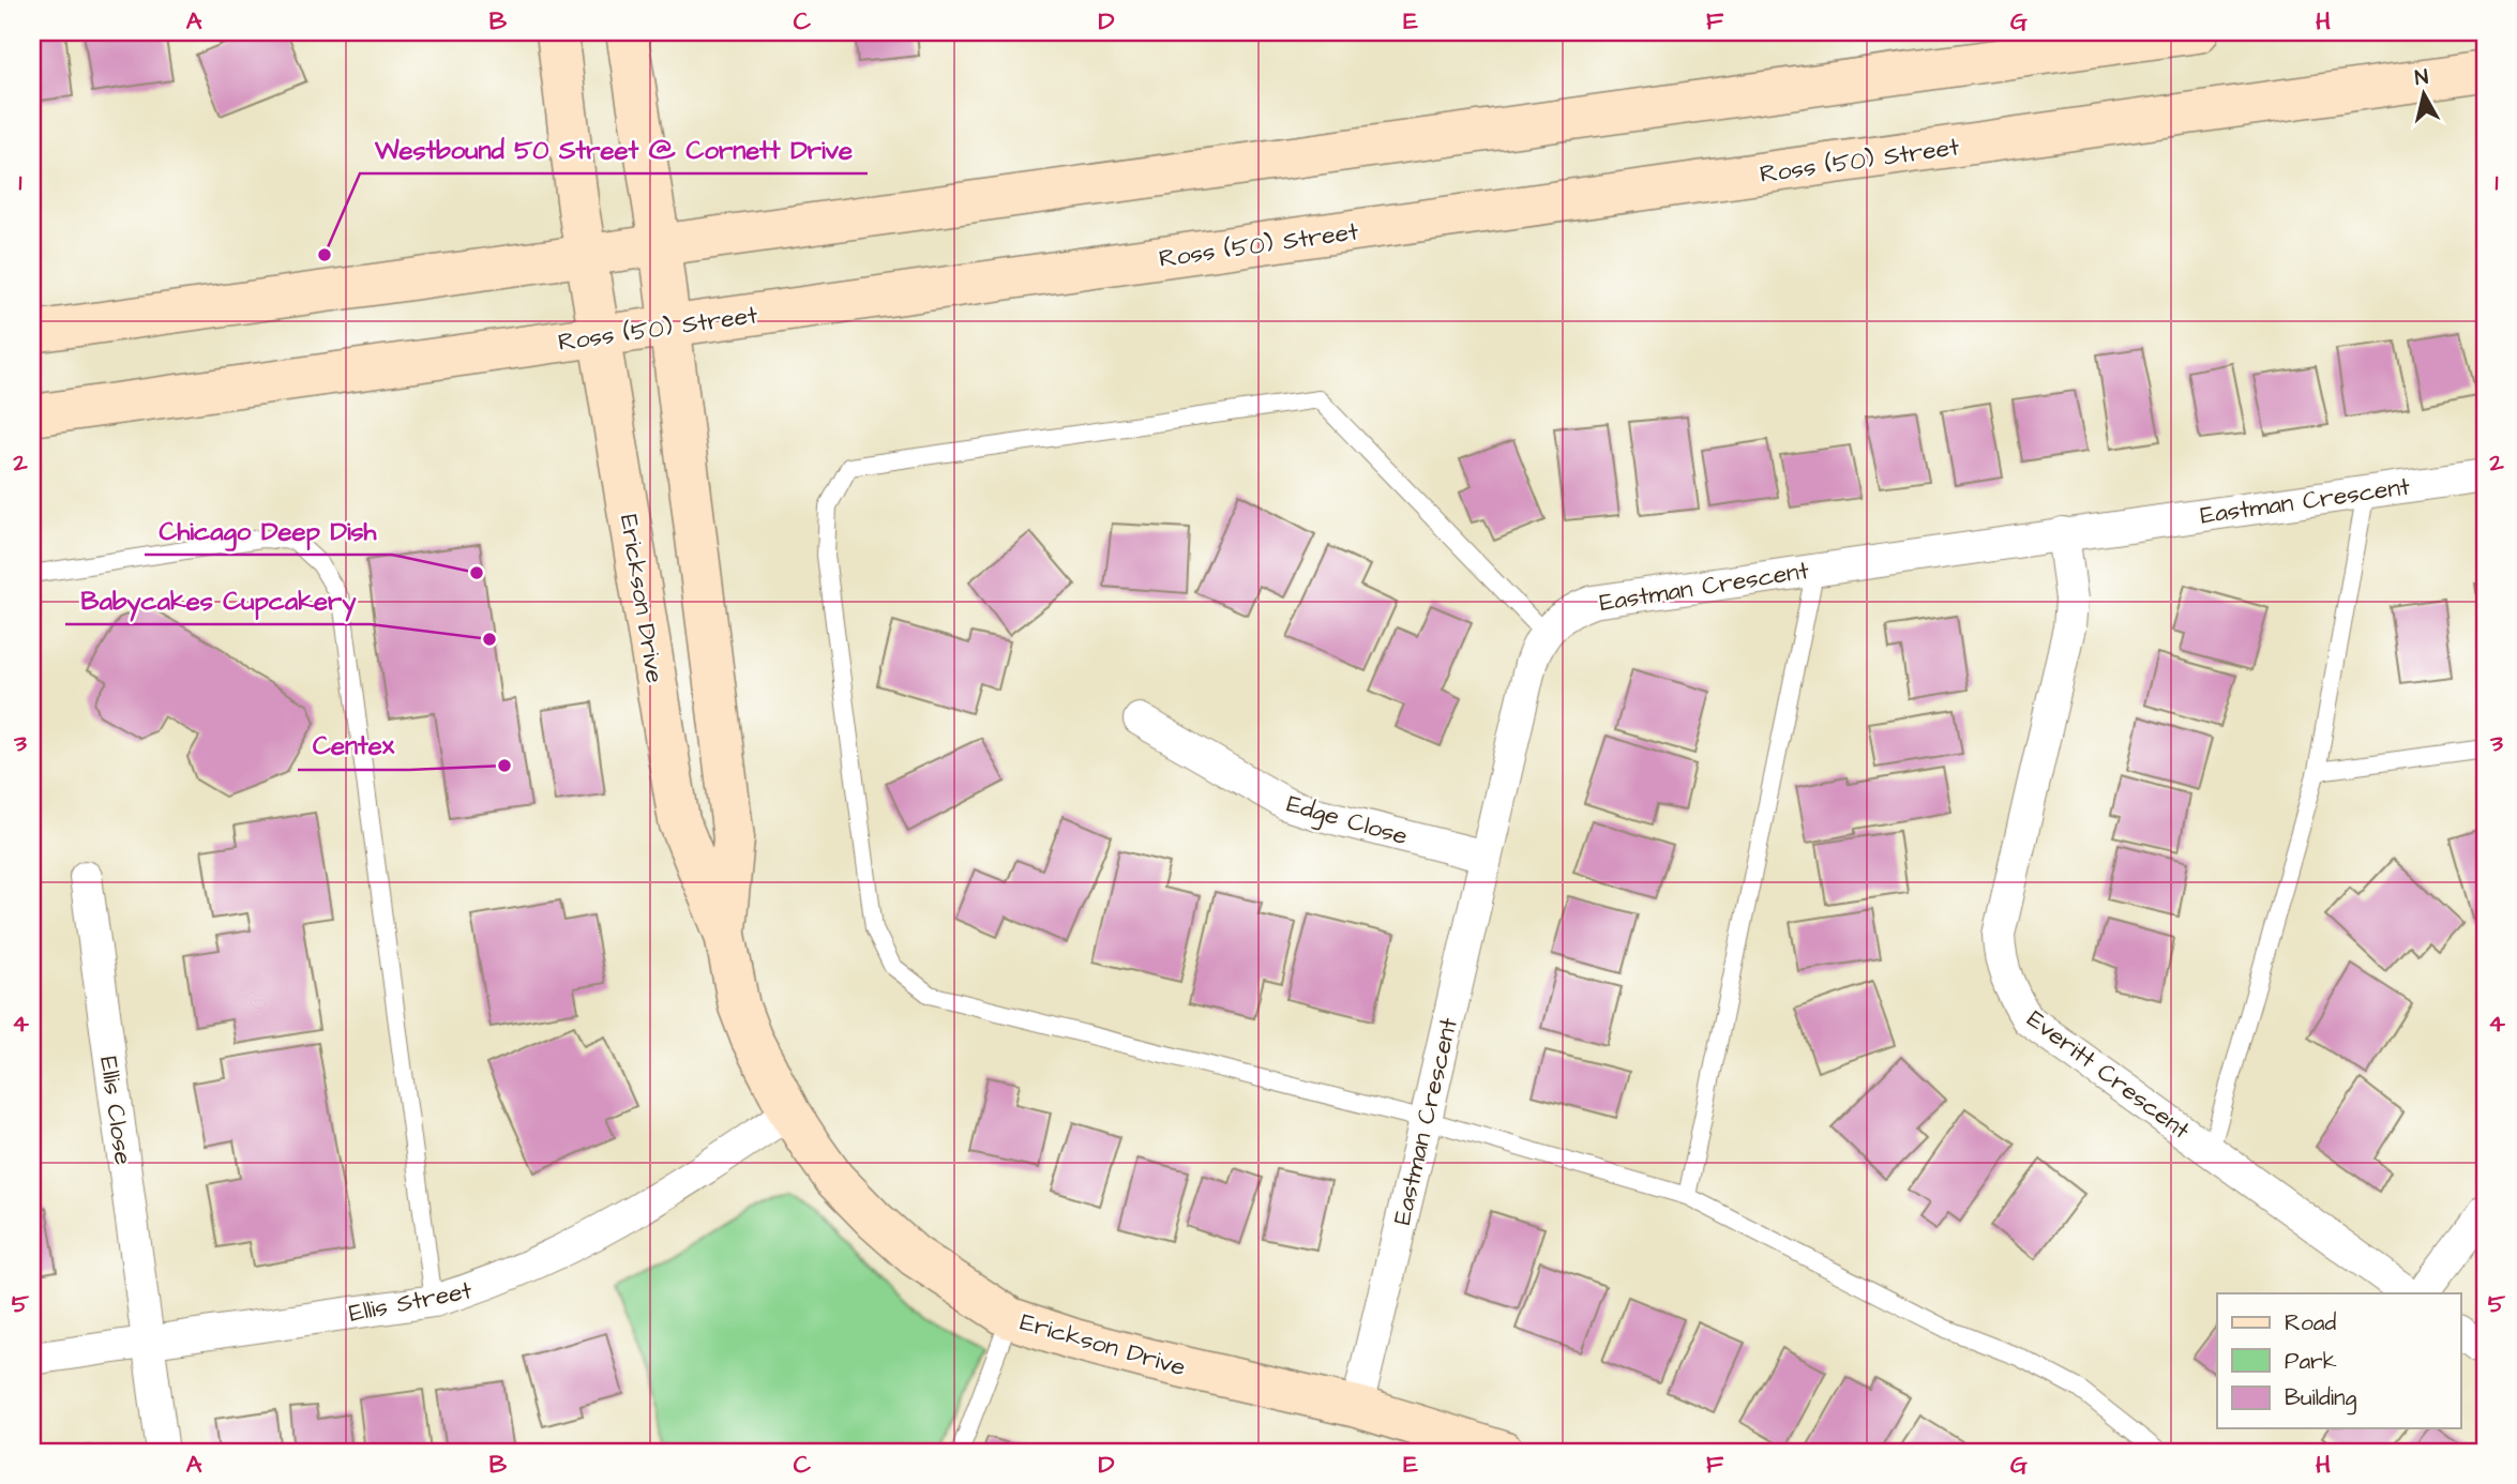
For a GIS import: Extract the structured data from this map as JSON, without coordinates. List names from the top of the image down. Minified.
{"streets":{"main road":["Ross (50) Street","Erickson Drive"],"street":["Eastman Crescent","Edge Close","Everitt Crescent","Ellis Close","Ellis Street"]},"crossings":[["Ross (50) Street","Erickson Drive"],["Eastman Crescent","Erickson Drive"],["Eastman Crescent","Edge Close"],["Eastman Crescent","Everitt Crescent"],["Erickson Drive","Ellis Street"],["Ellis Close","Ellis Street"]],"places":["Westbound 50 Street @ Cornett Drive","Chicago Deep Dish","Babycakes Cupcakery","Centex"],"legend":["Road","Park","Building"],"north":"top","grid":{"columns":["A","B","C","D","E","F","G","H"],"rows":["1","2","3","4","5"]}}
